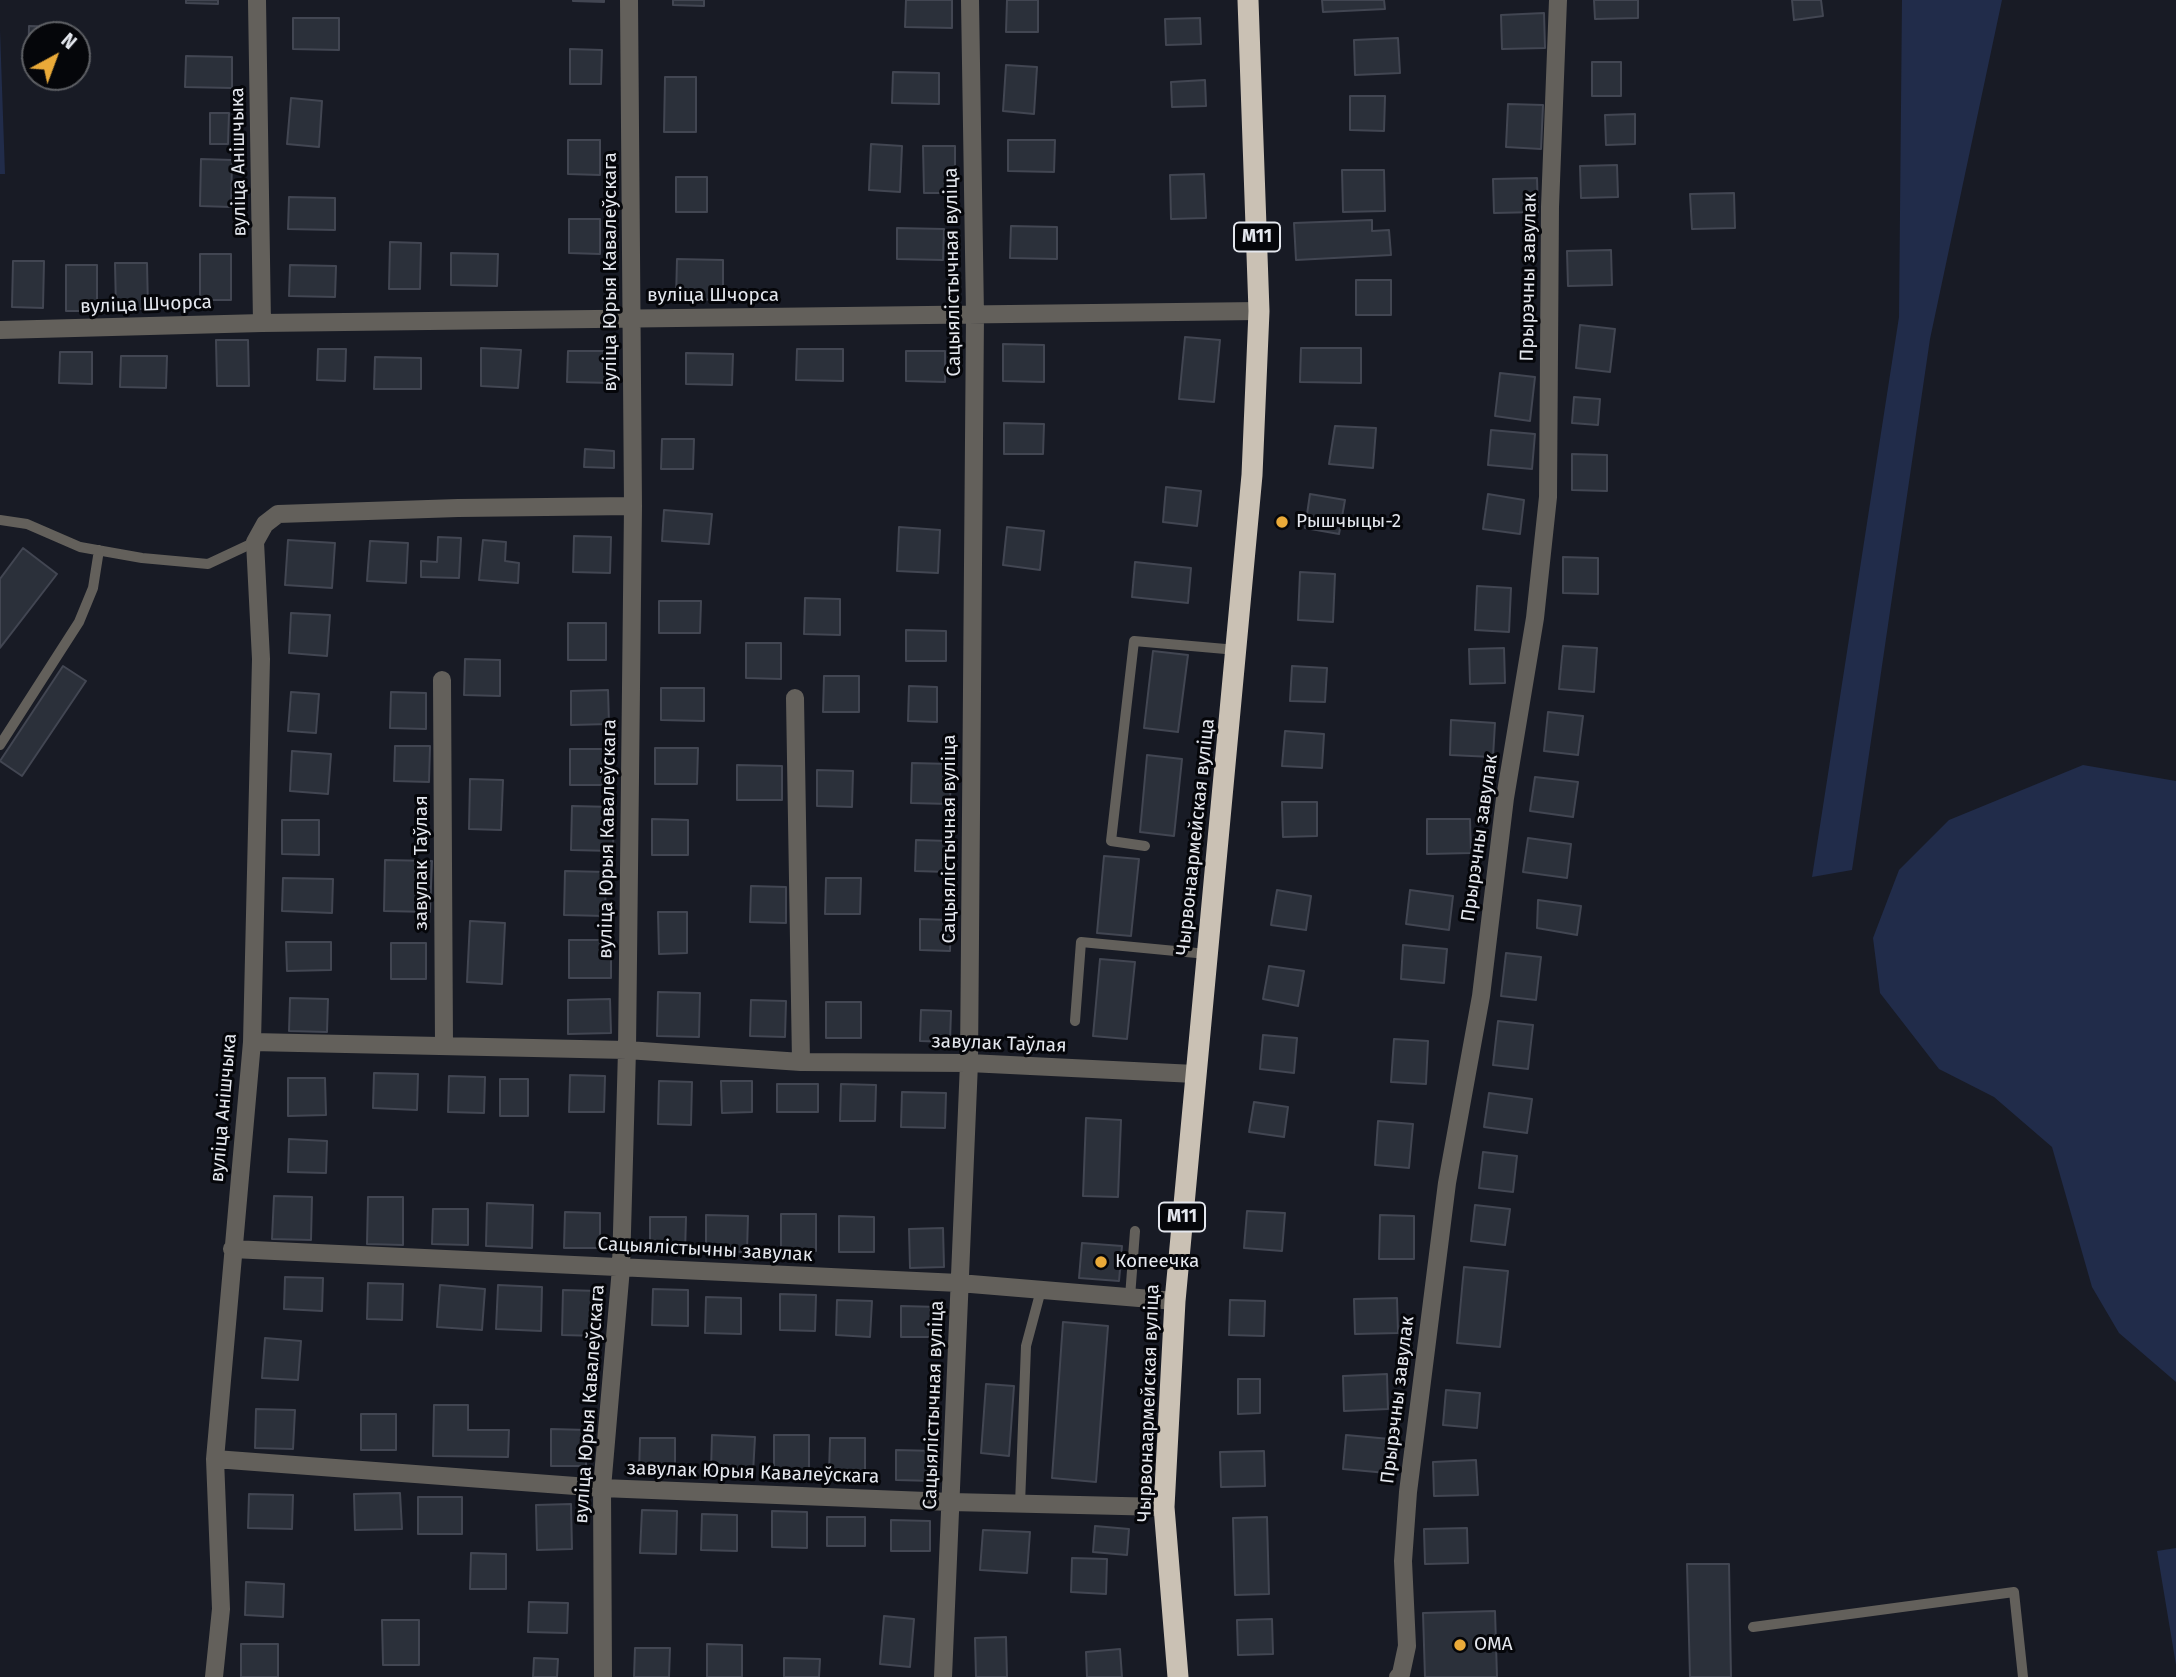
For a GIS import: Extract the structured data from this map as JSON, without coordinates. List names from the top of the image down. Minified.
{"streets":{"highway":["М11","Чырвонаармейская вуліца"],"street":["вуліца Анішчыка","вуліца Юрыя Кавалеўскага","Сацыялістычная вуліца","Прырэчны завулак","вуліца Шчорса","завулак Таўлая","Сацыялістычны завулак","завулак Юрыя Кавалеўскага"]},"crossings":[["вуліца Анішчыка","вуліца Шчорса"],["вуліца Анішчыка","завулак Таўлая"],["вуліца Анішчыка","Сацыялістычны завулак"],["вуліца Анішчыка","завулак Юрыя Кавалеўскага"],["вуліца Юрыя Кавалеўскага","вуліца Шчорса"],["вуліца Юрыя Кавалеўскага","завулак Таўлая"],["вуліца Юрыя Кавалеўскага","Сацыялістычны завулак"],["вуліца Юрыя Кавалеўскага","завулак Юрыя Кавалеўскага"],["Сацыялістычная вуліца","вуліца Шчорса"],["Сацыялістычная вуліца","завулак Таўлая"],["Сацыялістычная вуліца","Сацыялістычны завулак"],["Сацыялістычная вуліца","завулак Юрыя Кавалеўскага"],["вуліца Шчорса","Чырвонаармейская вуліца"],["Чырвонаармейская вуліца","завулак Таўлая"],["Чырвонаармейская вуліца","Сацыялістычны завулак"],["Чырвонаармейская вуліца","завулак Юрыя Кавалеўскага"]],"places":["Рышчыцы-2","Копеечка","ОМА"],"north":"top right"}
